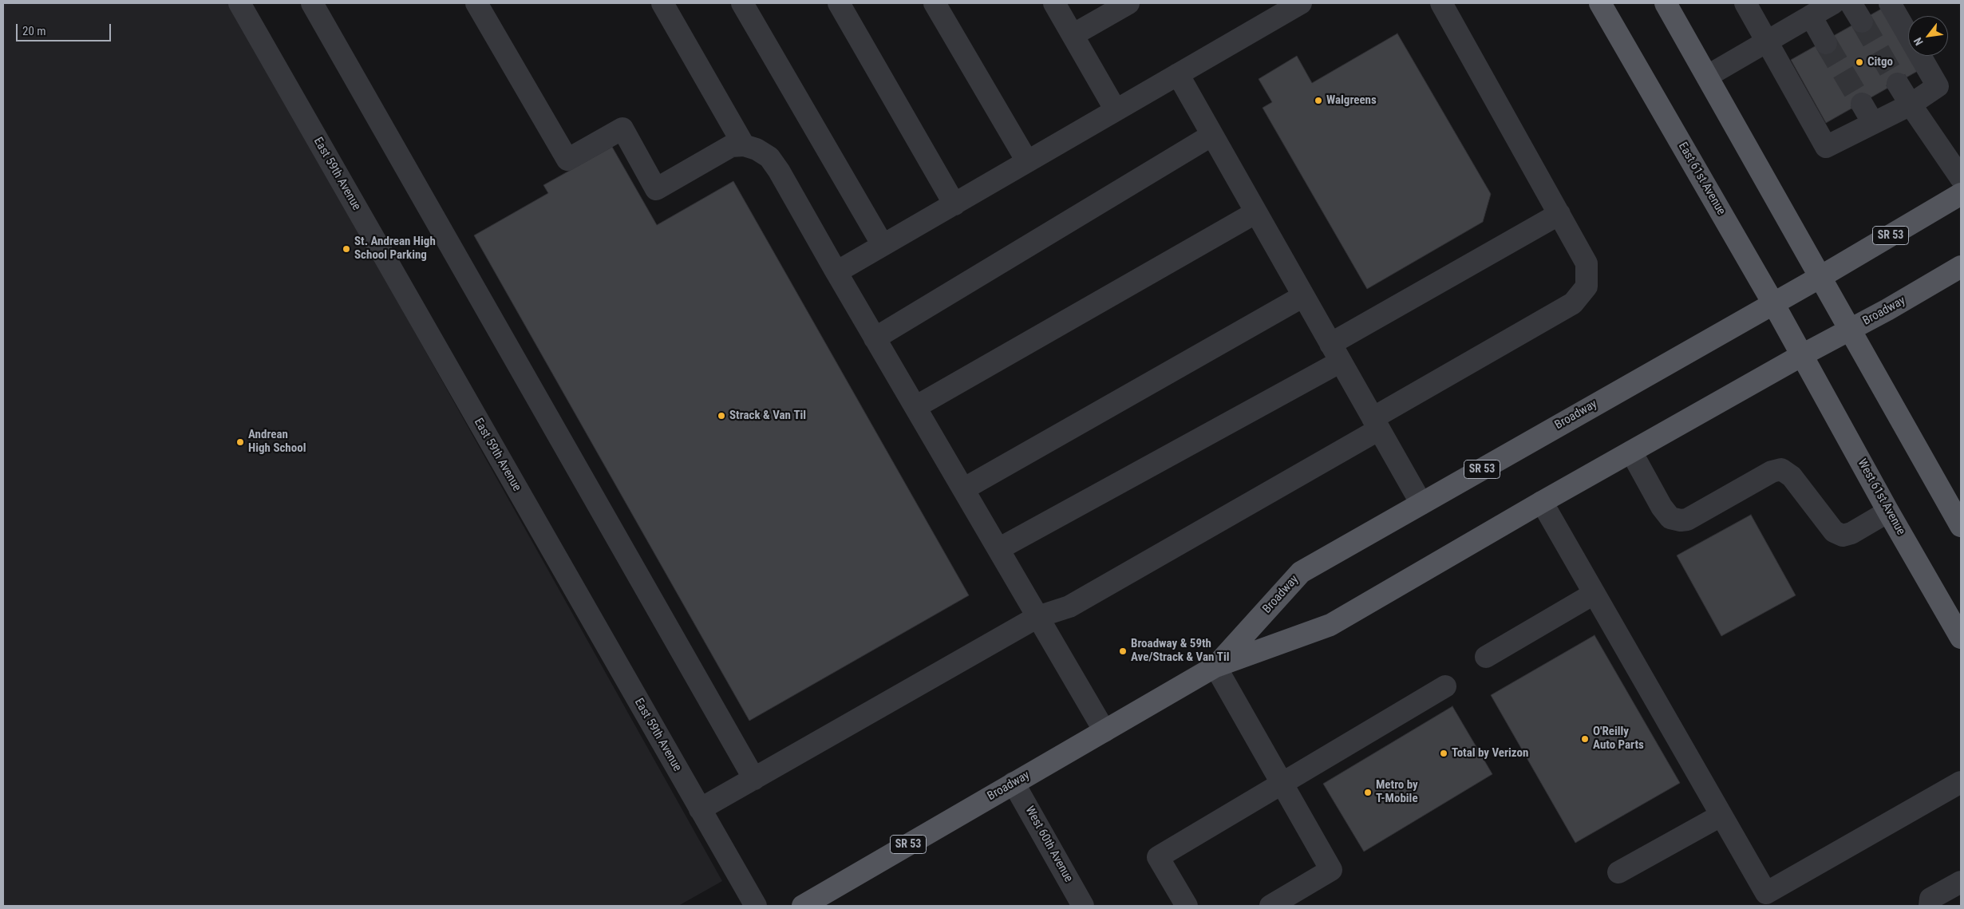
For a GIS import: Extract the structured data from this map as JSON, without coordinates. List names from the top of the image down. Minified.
{"streets":{"main road":["East 61st Avenue","SR 53","Broadway","West 61st Avenue"],"street":["East 59th Avenue","West 60th Avenue"]},"crossings":[["East 61st Avenue","Broadway"],["East 61st Avenue","West 61st Avenue"],["Broadway","West 61st Avenue"],["Broadway","West 60th Avenue"]],"places":["Citgo","Walgreens","St. Andrean High School Parking","Strack & Van Til","Andrean High School","Broadway & 59th Ave/Strack & Van Til","O'Reilly Auto Parts","Total by Verizon","Metro by T-Mobile"],"scale_bar":"20 m","north":"bottom left"}
